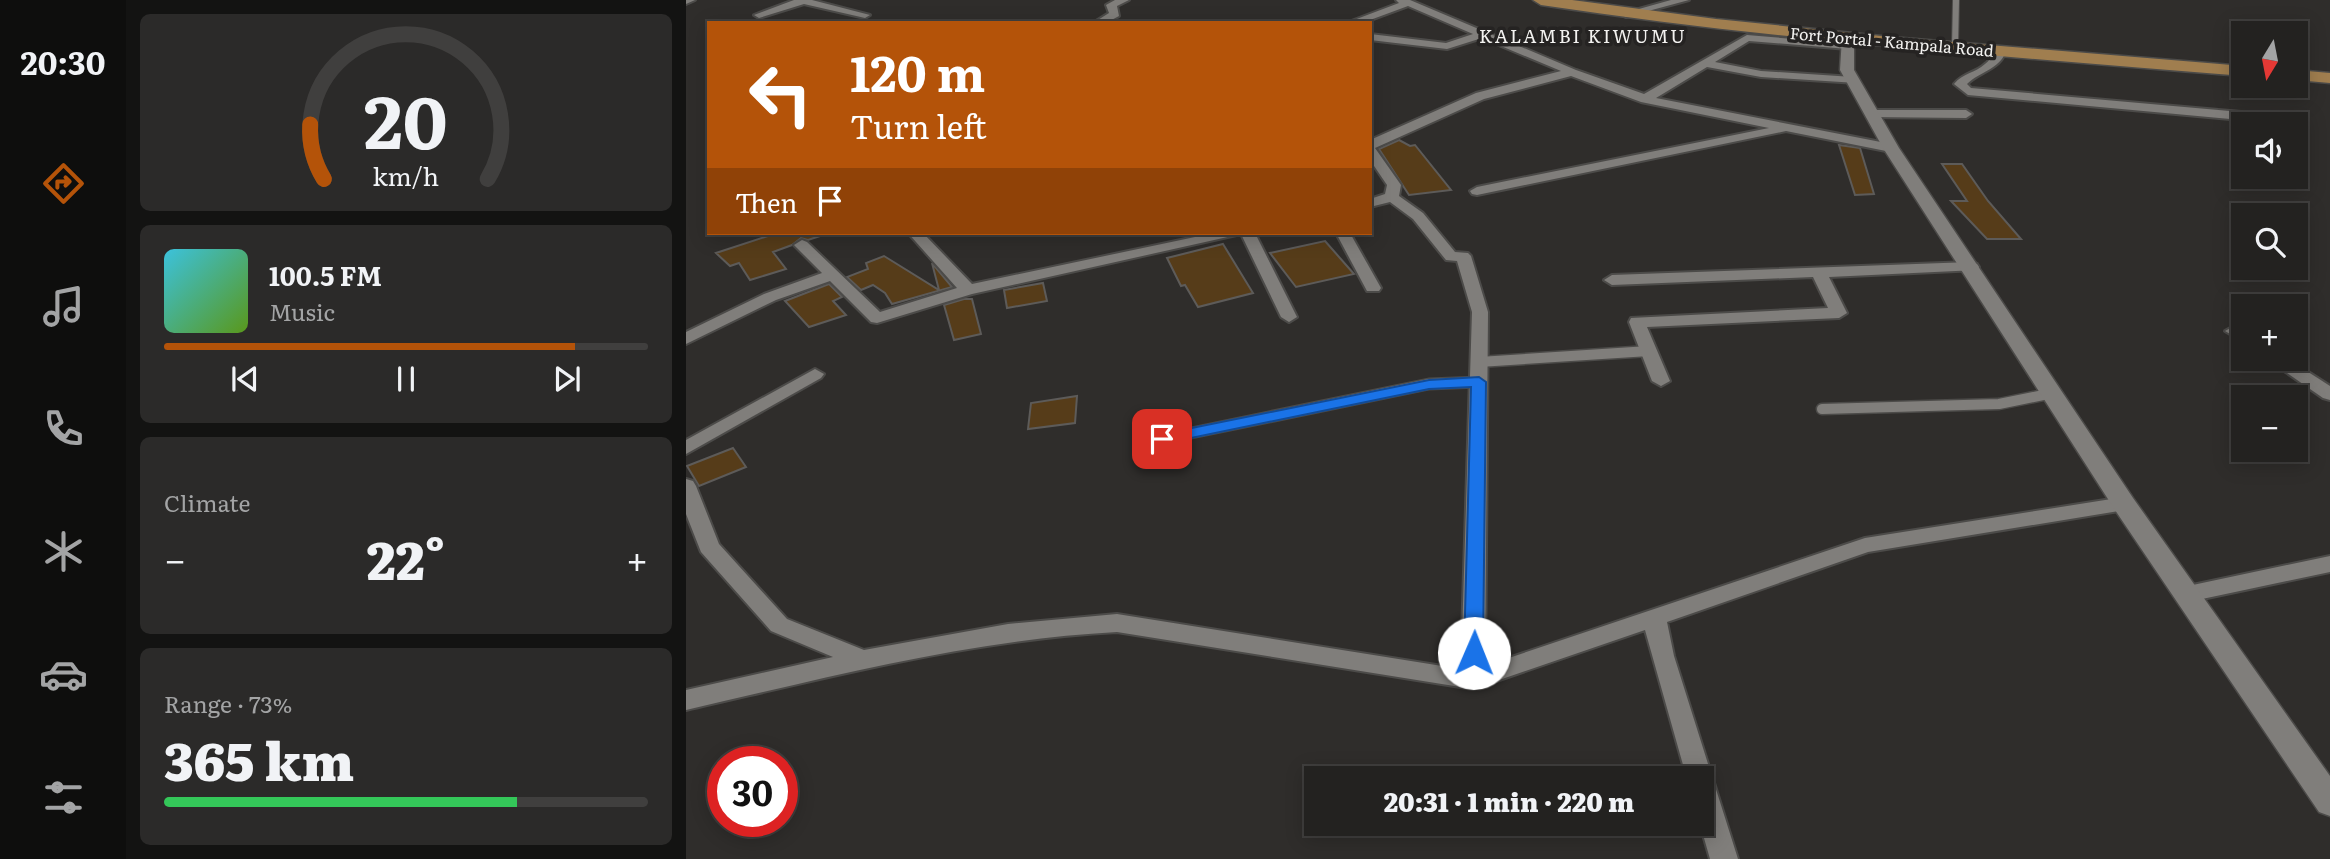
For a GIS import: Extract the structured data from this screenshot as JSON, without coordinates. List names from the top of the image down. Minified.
{"streets":{"main road":["Fort Portal - Kampala Road"]},"districts":["KALAMBI KIWUMU"],"north":"bottom","page":{"tabs":"20:30","map_buttons":["+","−"],"turn":["120 m","Turn left"],"then":"Then","song":["100.5 FM","Music"],"tile":["Climate",["Range · 73%","365 km"]],"heat":["−","22°","+"],"limit":"30","trip":"20:31 · 1 min · 220 m","gauge":["20","km/h"]}}
